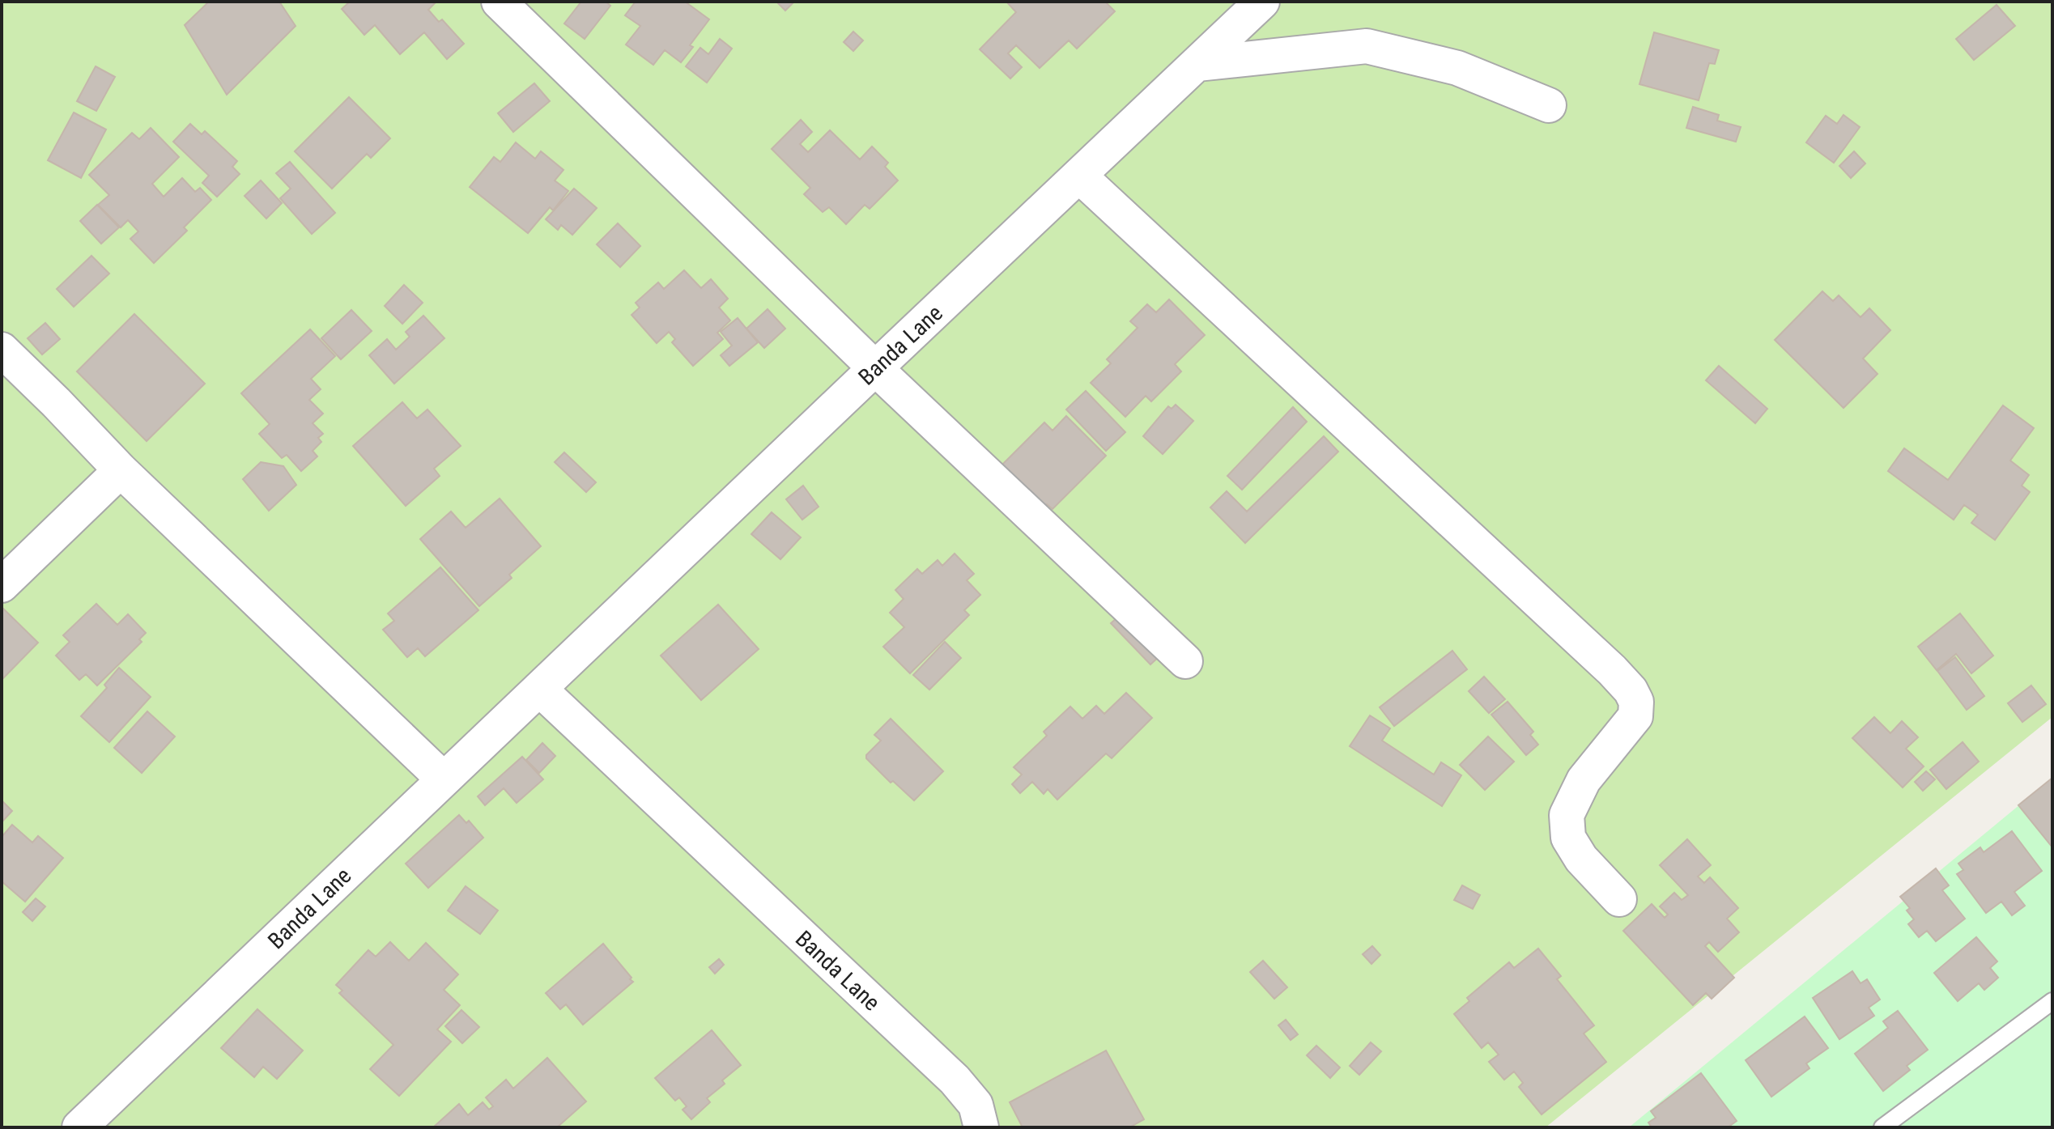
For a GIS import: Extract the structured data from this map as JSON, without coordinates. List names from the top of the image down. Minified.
{"streets":{"street":["Banda Lane"]}}
